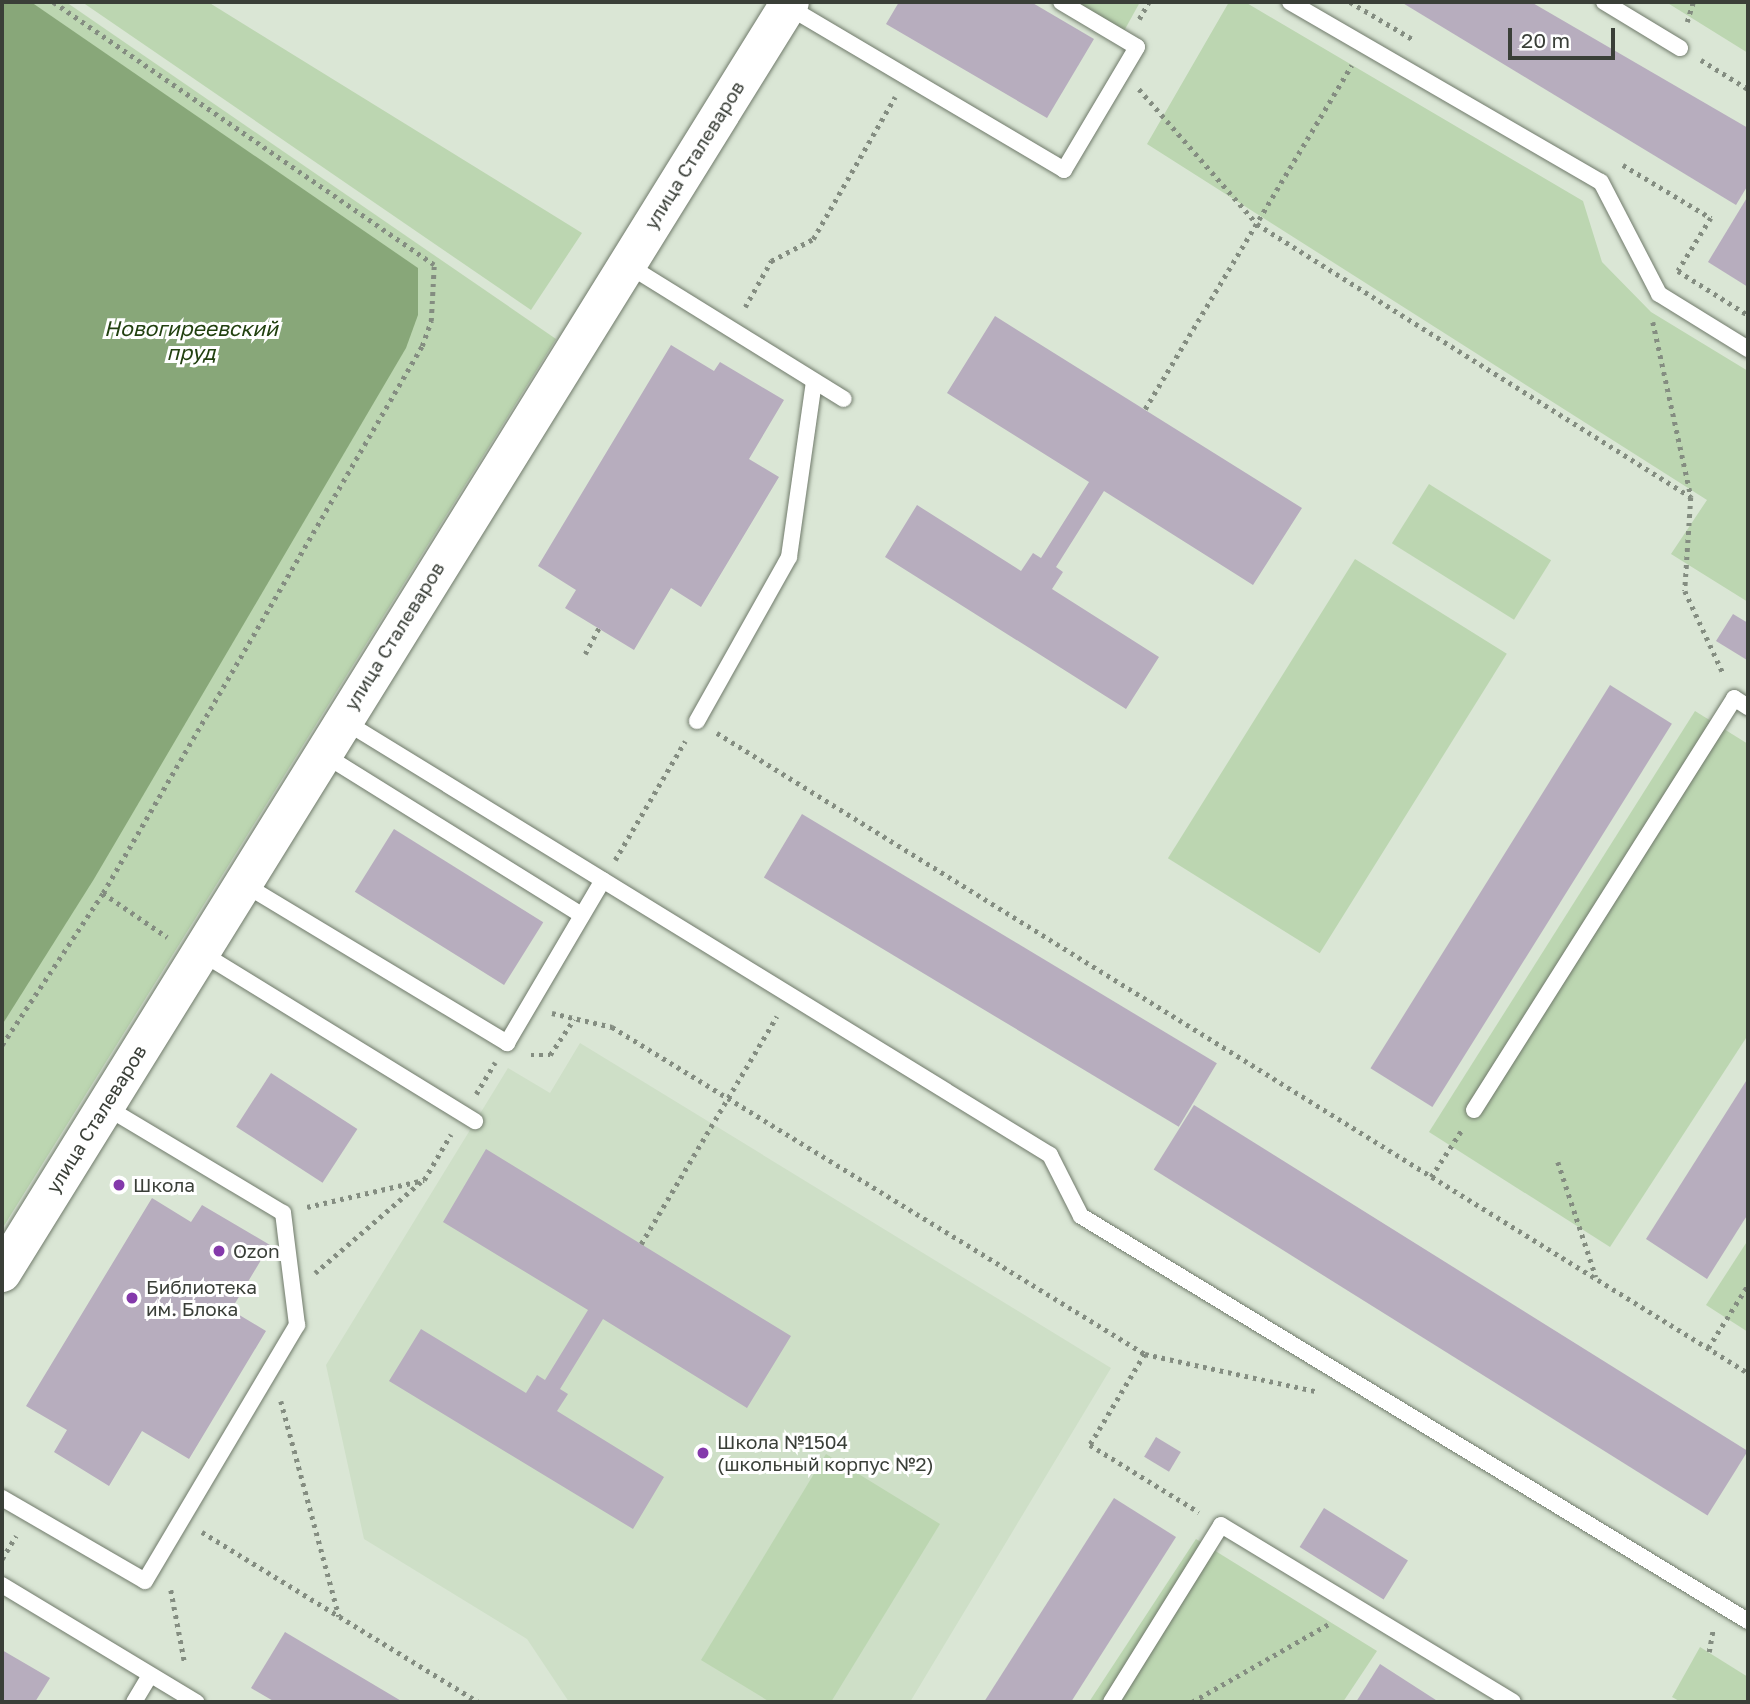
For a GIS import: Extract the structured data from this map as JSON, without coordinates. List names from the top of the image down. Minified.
{"streets":{"main road":["улица Сталеваров"]},"water":["Новогиреевский пруд"],"places":["Школа","Ozon","Библиотека им. Блока","Школа №1504 (школьный корпус №2)"],"scale_bar":"20 m"}
